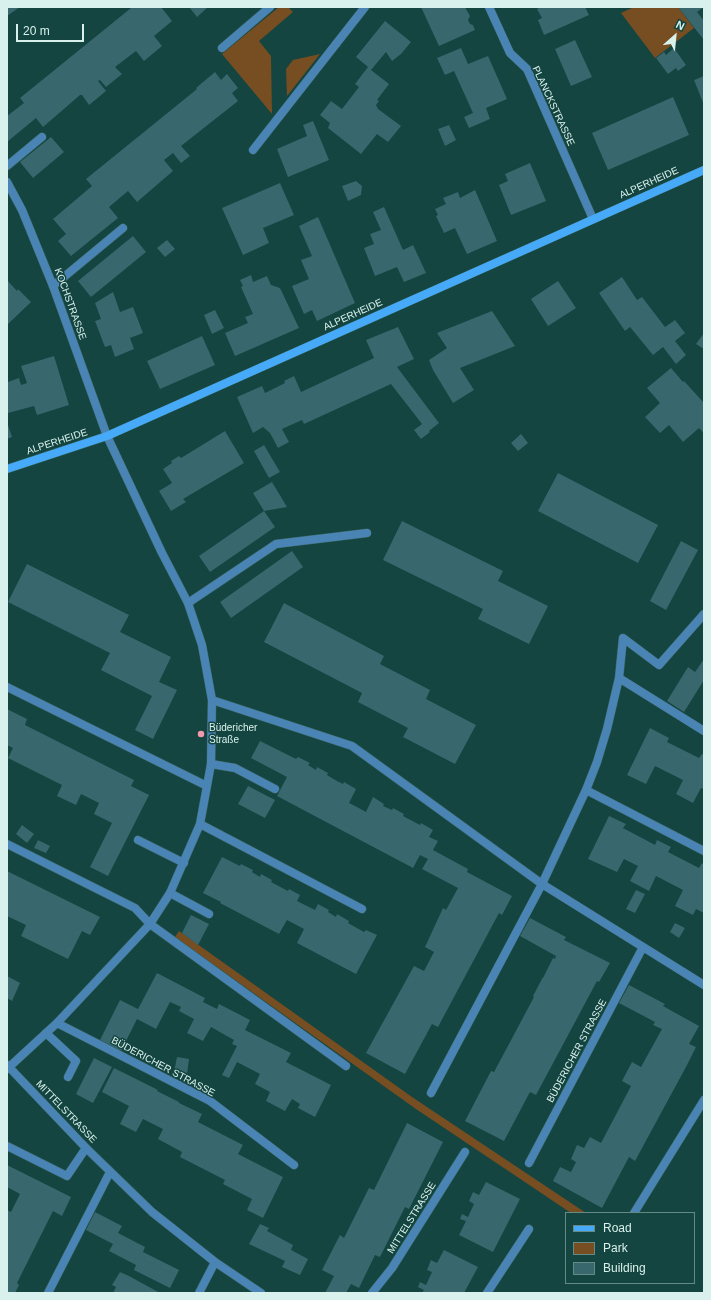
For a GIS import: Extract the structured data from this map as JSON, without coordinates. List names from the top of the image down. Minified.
{"streets":{"street":["PLANCKSTRASSE","ALPERHEIDE","KOCHSTRASSE","BÜDERICHER STRASSE","MITTELSTRASSE"]},"crossings":[["PLANCKSTRASSE","ALPERHEIDE"],["ALPERHEIDE","KOCHSTRASSE"]],"places":["Büdericher Straße"],"legend":["Road","Park","Building"],"scale_bar":"20 m","north":"top right"}
